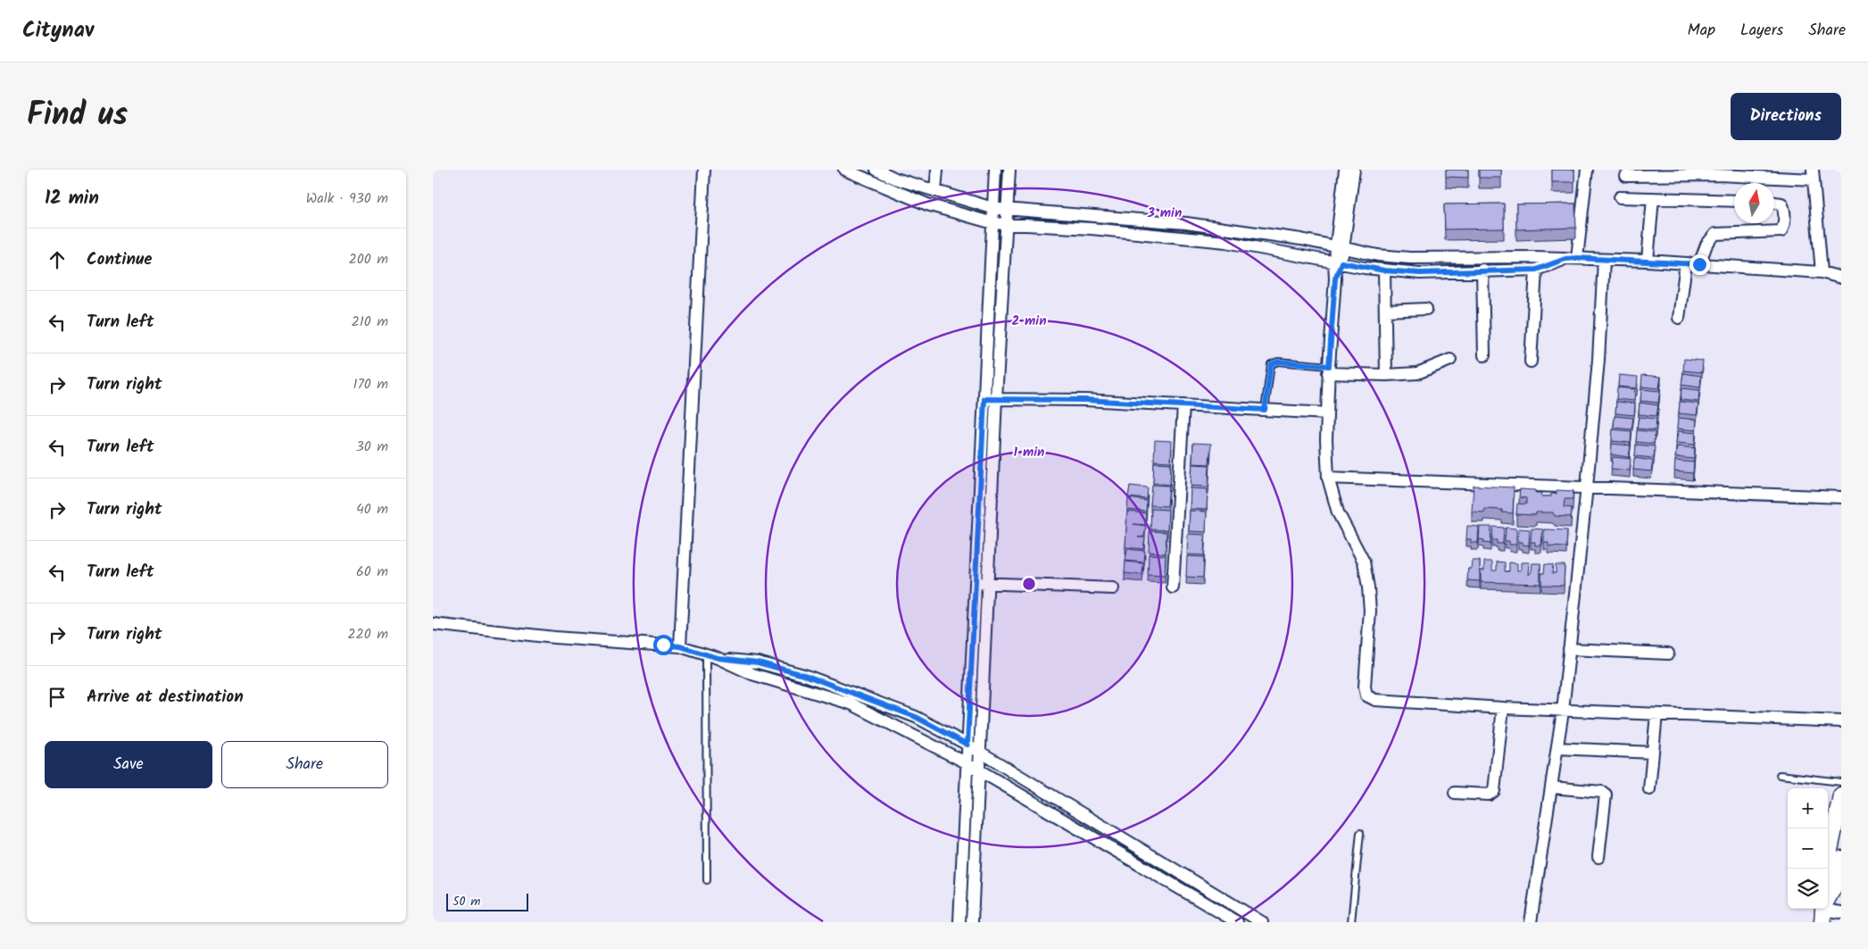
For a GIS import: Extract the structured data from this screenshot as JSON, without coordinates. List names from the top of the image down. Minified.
{"scale_bar":"50 m","north":"top","page":{"header":"Citynav","nav":["Map","Layers","Share"],"title":"Find us","buttons":["Directions",["Save","Share"]],"heading":["12 min","Walk · 930 m"],"list":[["Continue","200 m"],["Turn left","210 m"],["Turn right","170 m"],["Turn left","30 m"],["Turn right","40 m"],["Turn left","60 m"],["Turn right","220 m"],"Arrive at destination"],"map_buttons":["+","−"],"scale":"50 m"},"rings":["3 min","2 min","1 min"]}
